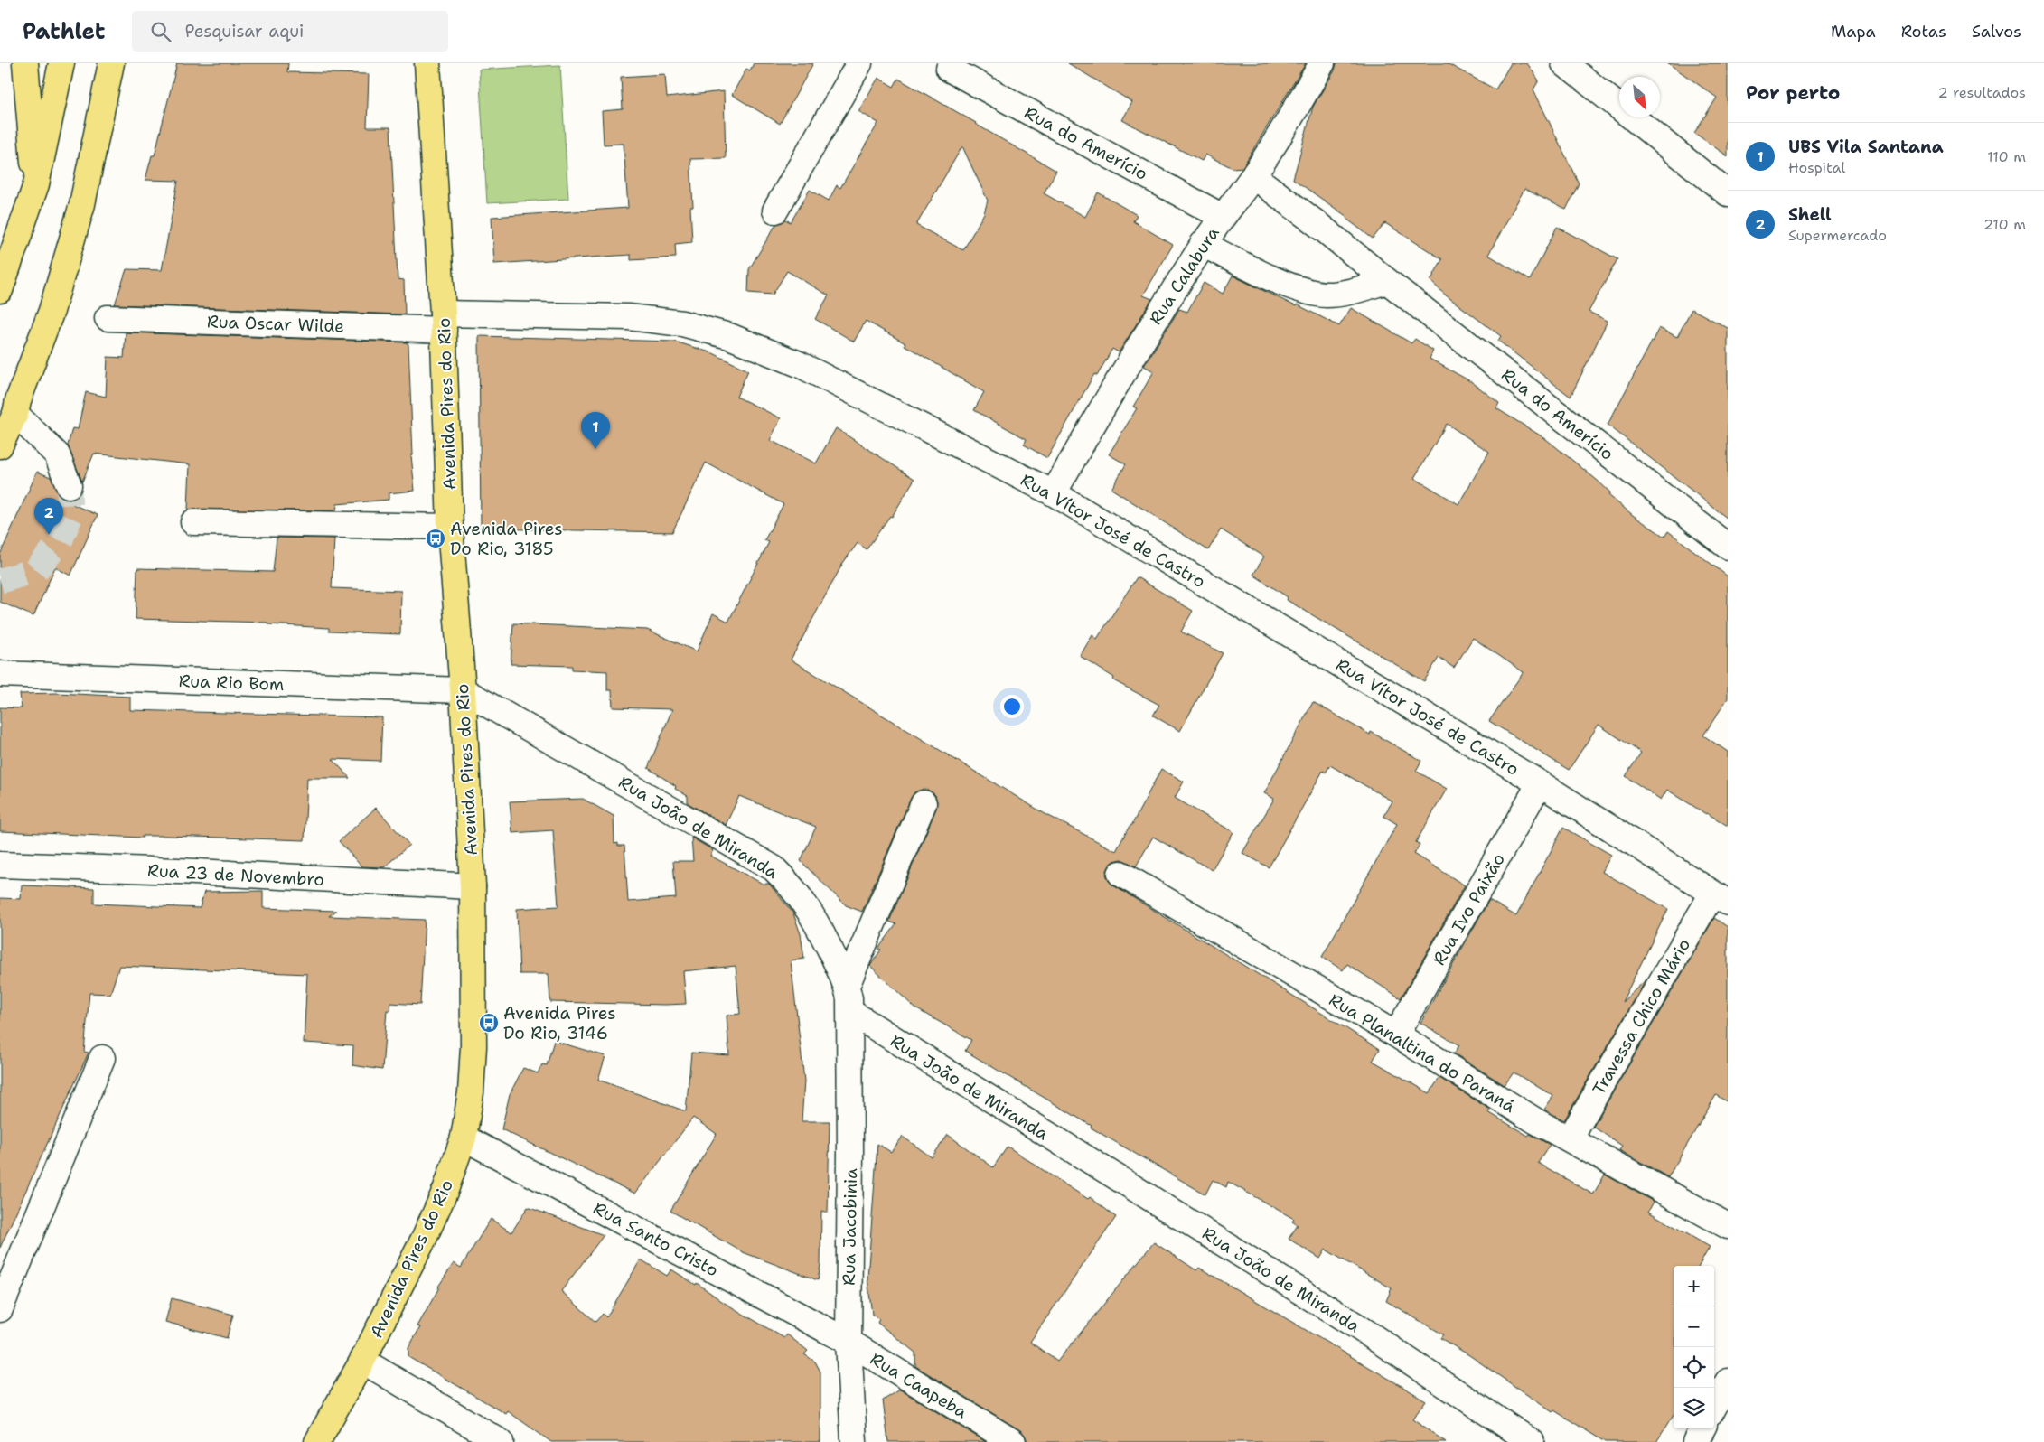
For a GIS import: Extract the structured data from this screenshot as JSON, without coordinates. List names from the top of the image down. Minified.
{"streets":{"main road":["Avenida Pires do Rio"],"street":["Rua do Amerício","Rua Calabura","Rua Oscar Wilde","Rua Vítor José de Castro","Rua Rio Bom","Rua João de Miranda","Rua 23 de Novembro","Rua Ivo Paixão","Travessa Chico Mário","Rua Planaltina do Paraná","Rua Jacobinia","Rua Santo Cristo","Rua Caapeba"]},"crossings":[["Rua do Amerício","Rua Calabura"],["Rua Calabura","Rua Vítor José de Castro"],["Rua Oscar Wilde","Avenida Pires do Rio"],["Rua Oscar Wilde","Rua Vítor José de Castro"],["Avenida Pires do Rio","Rua Vítor José de Castro"],["Avenida Pires do Rio","Rua Rio Bom"],["Avenida Pires do Rio","Rua João de Miranda"],["Avenida Pires do Rio","Rua 23 de Novembro"],["Avenida Pires do Rio","Rua Santo Cristo"],["Rua Vítor José de Castro","Rua Ivo Paixão"],["Rua Vítor José de Castro","Travessa Chico Mário"],["Rua Rio Bom","Rua João de Miranda"],["Rua João de Miranda","Rua Jacobinia"],["Rua Ivo Paixão","Rua Planaltina do Paraná"],["Travessa Chico Mário","Rua Planaltina do Paraná"],["Rua Jacobinia","Rua Santo Cristo"],["Rua Jacobinia","Rua Caapeba"],["Rua Santo Cristo","Rua Caapeba"]],"places":{"bus stop":["Avenida Pires Do Rio, 3185","Avenida Pires Do Rio, 3146"]},"north":"bottom right","page":{"header":"Pathlet","search":"Pesquisar aqui","nav":["Mapa","Rotas","Salvos"],"heading":["Por perto","2 resultados"],"list":[{"mark":"1","name":"UBS Vila Santana","note":"Hospital","value":"110 m"},{"mark":"2","name":"Shell","note":"Supermercado","value":"210 m"}],"pins":["1","2"],"map_buttons":["+","−"]}}
